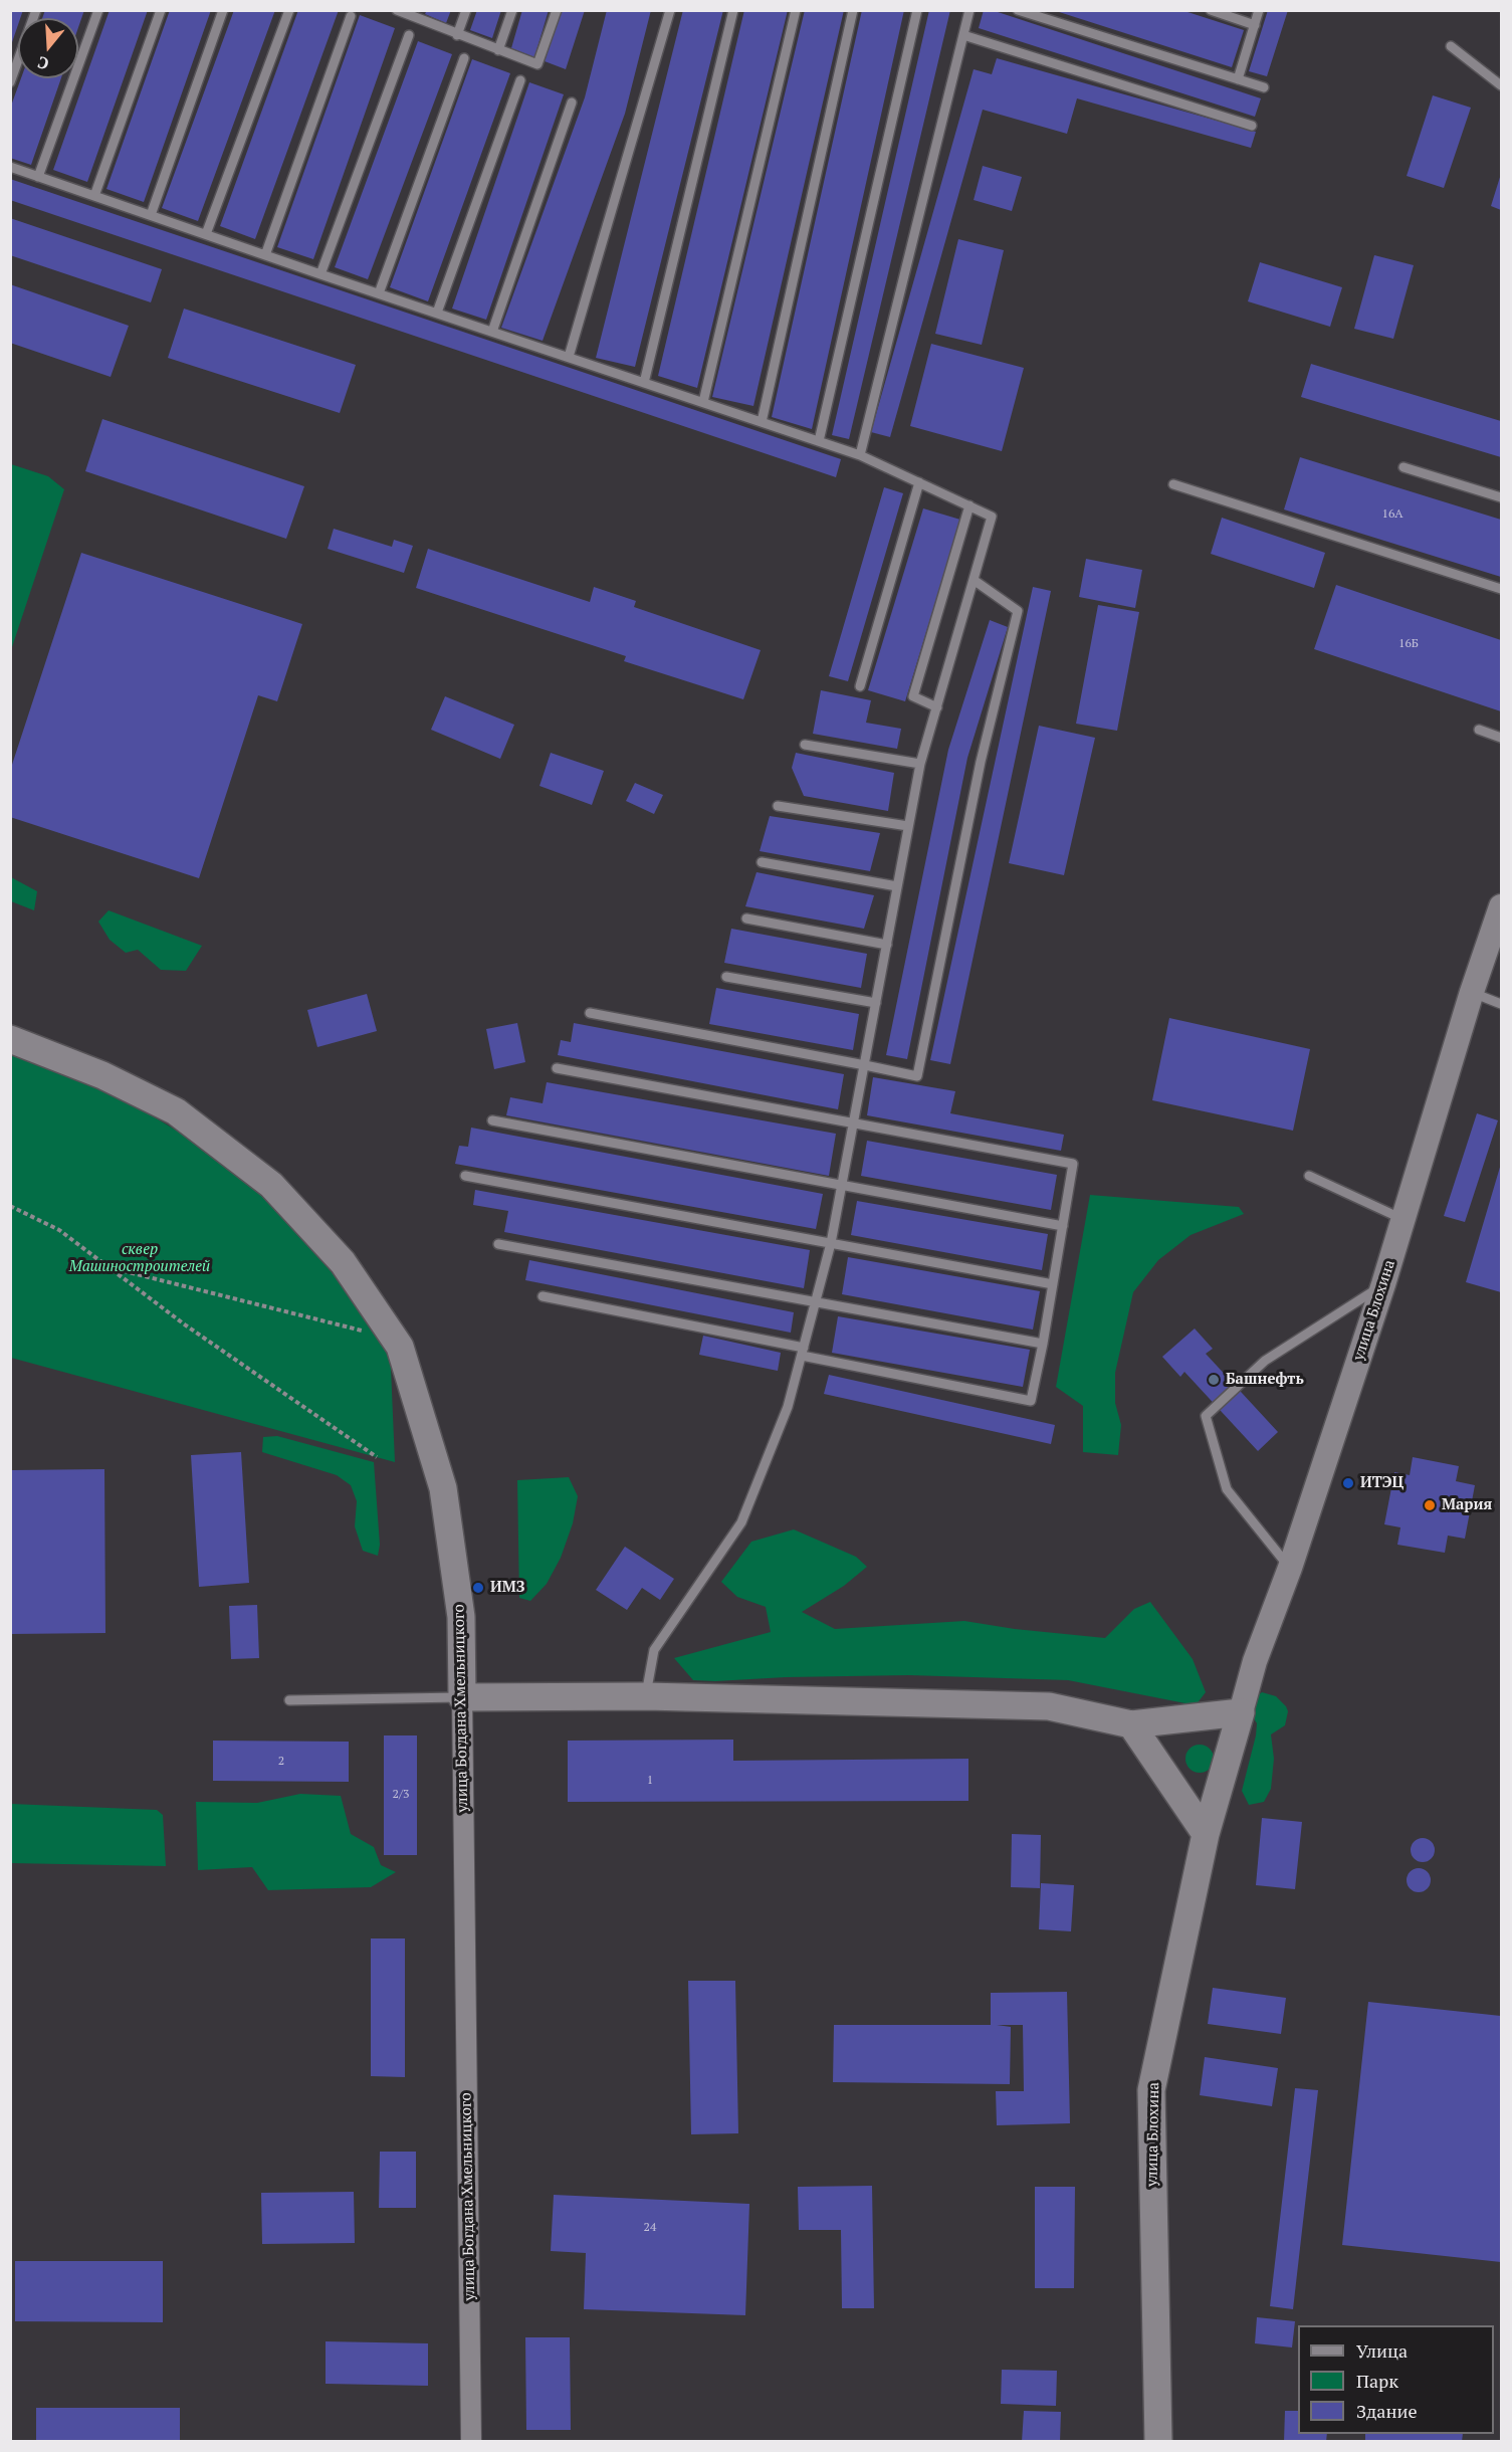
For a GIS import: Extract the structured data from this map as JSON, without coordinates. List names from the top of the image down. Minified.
{"streets":{"main road":["улица Блохина","улица Богдана Хмельницкого"]},"parks":["сквер Машиностроителей"],"places":["Башнефть","ИТЭЦ","Мария","ИМЗ"],"house_numbers":["16А","16Б","2","1","2/3","24"],"legend":["Улица","Парк","Здание"],"north":"bottom"}
